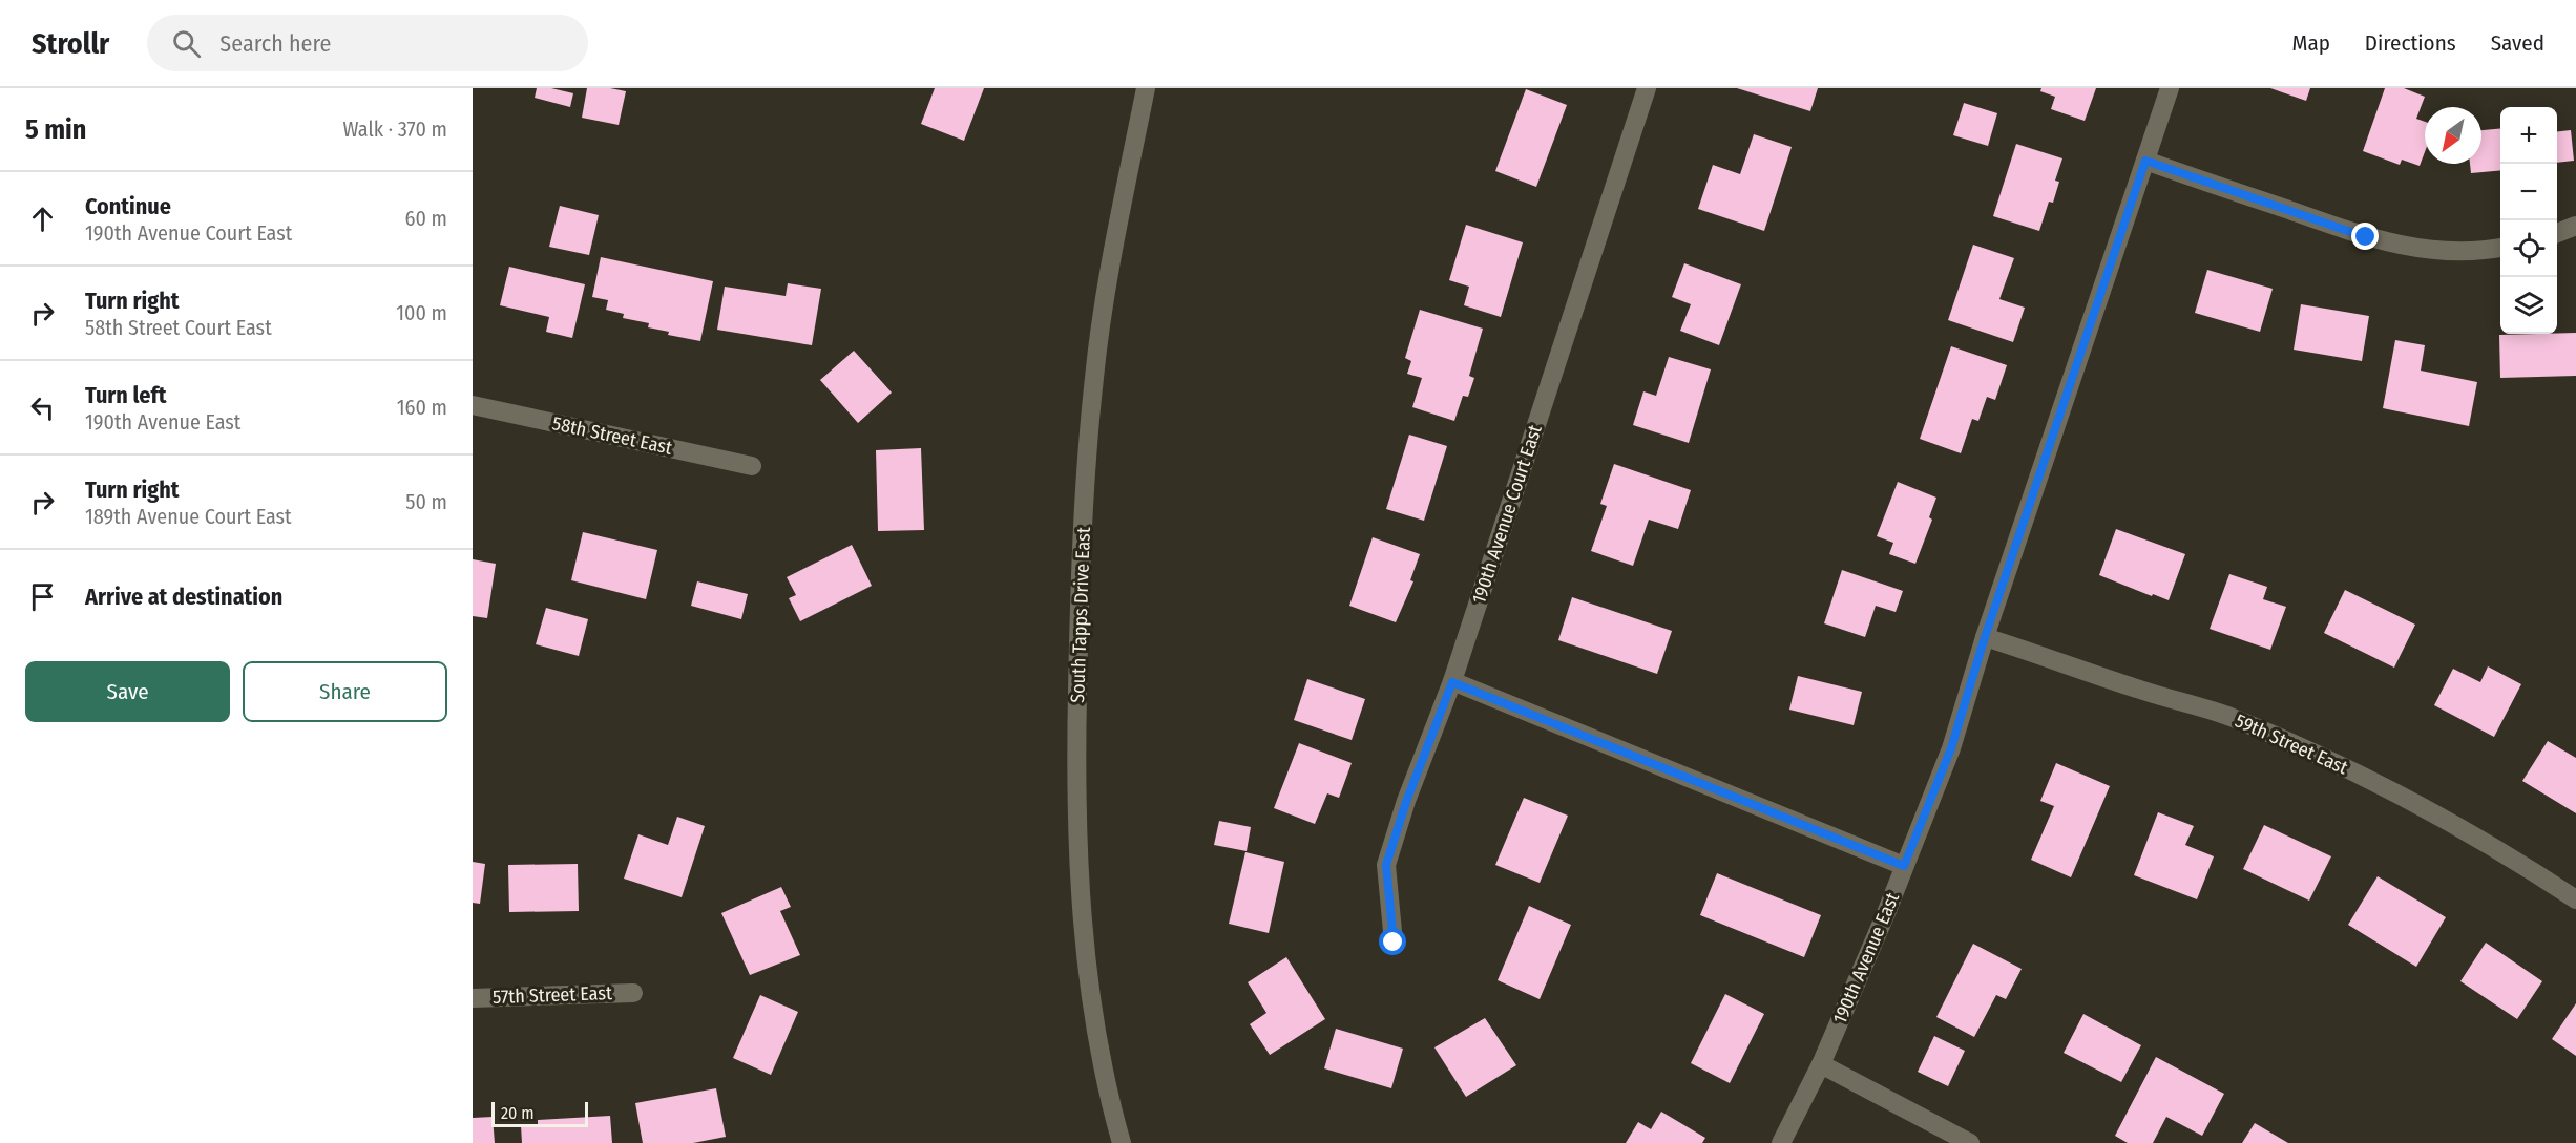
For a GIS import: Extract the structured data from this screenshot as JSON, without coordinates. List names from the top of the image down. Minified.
{"streets":{"street":["58th Street East","190th Avenue Court East","South Tapps Drive East","59th Street East","190th Avenue East","57th Street East"]},"crossings":[["59th Street East","190th Avenue East"]],"scale_bar":"20 m","north":"bottom left","page":{"header":"Strollr","search":"Search here","nav":["Map","Directions","Saved"],"heading":["5 min","Walk · 370 m"],"map_buttons":["+","−"],"list":[["Continue","190th Avenue Court East","60 m"],["Turn right","58th Street Court East","100 m"],["Turn left","190th Avenue East","160 m"],["Turn right","189th Avenue Court East","50 m"],"Arrive at destination"],"buttons":["Save","Share"],"scale":"20 m"}}
